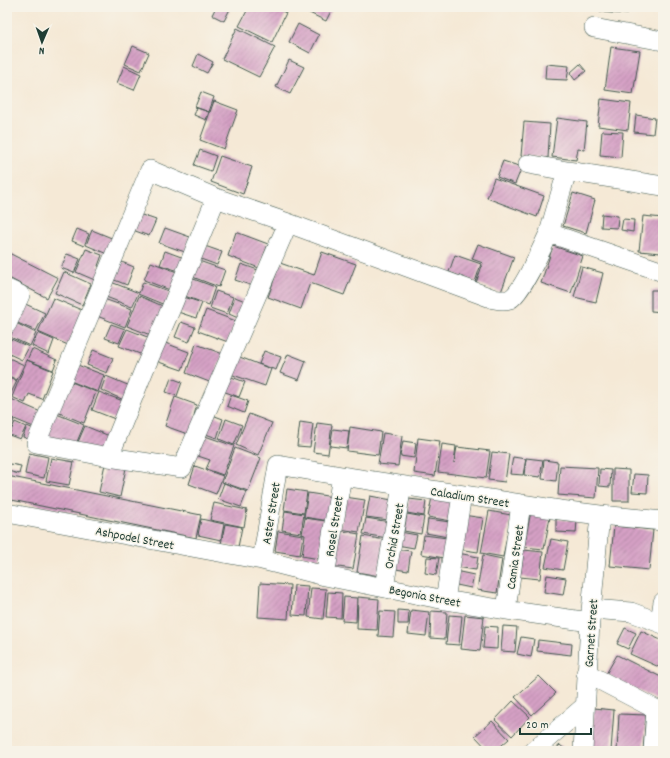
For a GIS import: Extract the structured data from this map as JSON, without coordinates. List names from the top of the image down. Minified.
{"streets":{"street":["Caladium Street","Aster Street","Rosel Street","Orchid Street","Ashpodel Street","Camia Street","Begonia Street","Garnet Street"]},"crossings":[["Caladium Street","Aster Street"],["Caladium Street","Rosel Street"],["Caladium Street","Orchid Street"],["Caladium Street","Camia Street"],["Caladium Street","Garnet Street"],["Aster Street","Ashpodel Street"],["Aster Street","Begonia Street"],["Rosel Street","Begonia Street"],["Orchid Street","Begonia Street"],["Ashpodel Street","Begonia Street"],["Camia Street","Begonia Street"],["Begonia Street","Garnet Street"]],"scale_bar":"20 m","north":"bottom"}
